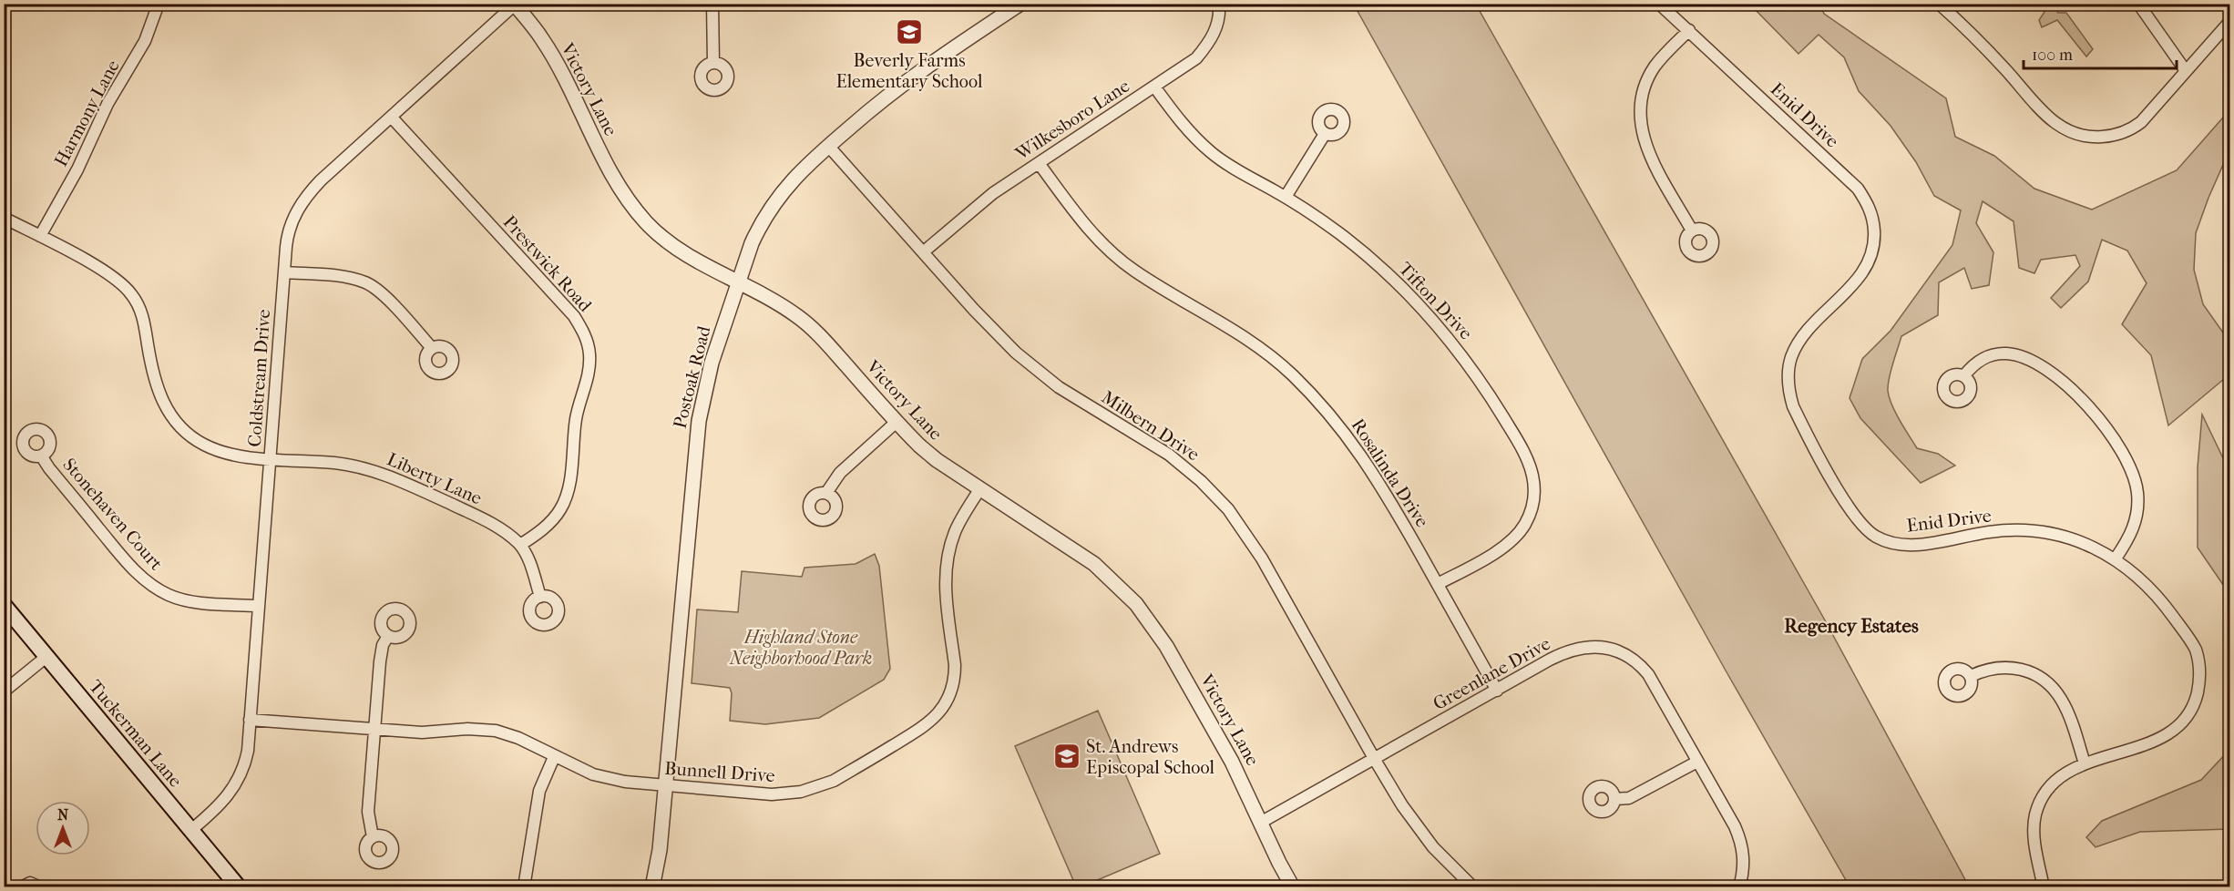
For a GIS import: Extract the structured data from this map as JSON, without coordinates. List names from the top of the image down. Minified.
{"streets":{"main road":["Tuckerman Lane"],"street":["Victory Lane","Harmony Lane","Enid Drive","Wilkesboro Lane","Prestwick Road","Tifton Drive","Postoak Road","Coldstream Drive","Milbern Drive","Rosalinda Drive","Liberty Lane","Stonehaven Court","Greenlane Drive","Bunnell Drive"]},"crossings":[["Victory Lane","Postoak Road"],["Victory Lane","Coldstream Drive"],["Victory Lane","Greenlane Drive"],["Victory Lane","Bunnell Drive"],["Harmony Lane","Liberty Lane"],["Wilkesboro Lane","Tifton Drive"],["Wilkesboro Lane","Milbern Drive"],["Wilkesboro Lane","Rosalinda Drive"],["Prestwick Road","Coldstream Drive"],["Prestwick Road","Liberty Lane"],["Tifton Drive","Rosalinda Drive"],["Postoak Road","Milbern Drive"],["Postoak Road","Bunnell Drive"],["Coldstream Drive","Liberty Lane"],["Coldstream Drive","Stonehaven Court"],["Coldstream Drive","Tuckerman Lane"],["Coldstream Drive","Bunnell Drive"],["Milbern Drive","Greenlane Drive"],["Rosalinda Drive","Greenlane Drive"]],"districts":["Regency Estates"],"parks":["Highland Stone Neighborhood Park"],"places":{"school or university":["Beverly Farms Elementary School","St. Andrews Episcopal School"]},"scale_bar":"100 m","north":"top"}
